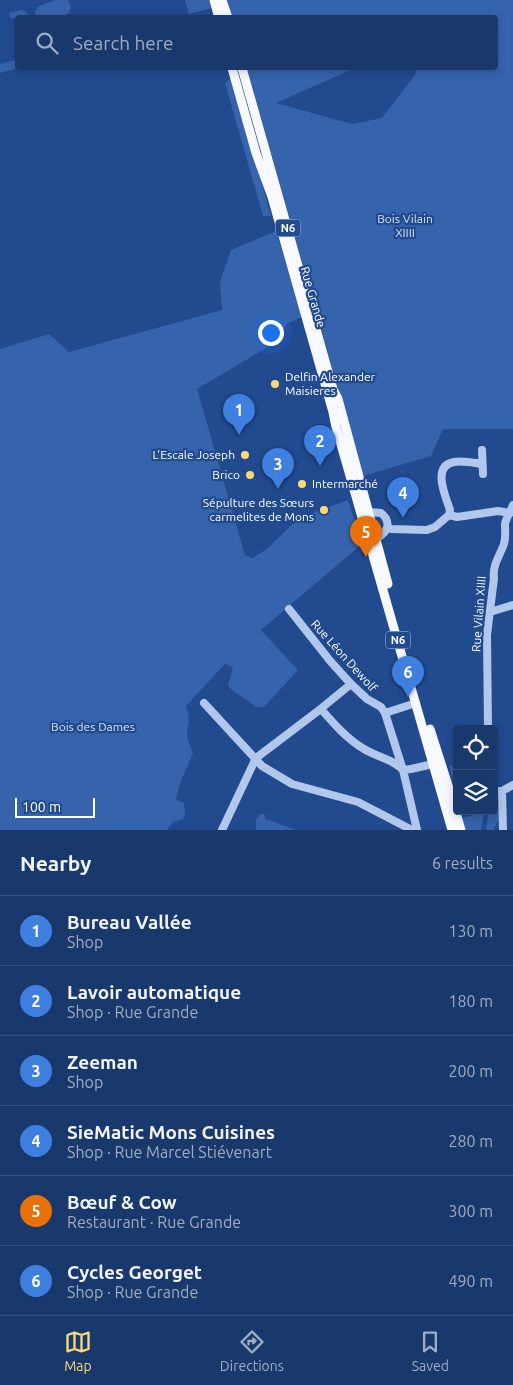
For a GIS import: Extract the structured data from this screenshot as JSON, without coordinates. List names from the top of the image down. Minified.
{"streets":{"main road":["N6","Rue Grande"],"street":["Rue Vilain XIIII","Rue Léon Dewolf"]},"parks":["Bois Vilain XIIII","Bois des Dames"],"places":["Delfin Alexander Maisieres","L'Escale Joseph","Brico","Intermarché","Sépulture des Sœurs carmelites de Mons"],"scale_bar":"100 m","page":{"search":"Search here","pins":["1","2","3","4","5","6"],"scale":"100 m","heading":["Nearby","6 results"],"list":[{"mark":"1","name":"Bureau Vallée","note":"Shop","value":"130 m"},{"mark":"2","name":"Lavoir automatique","note":"Shop · Rue Grande","value":"180 m"},{"mark":"3","name":"Zeeman","note":"Shop","value":"200 m"},{"mark":"4","name":"SieMatic Mons Cuisines","note":"Shop · Rue Marcel Stiévenart","value":"280 m"},{"mark":"5","name":"Bœuf & Cow","note":"Restaurant · Rue Grande","value":"300 m"},{"mark":"6","name":"Cycles Georget","note":"Shop · Rue Grande","value":"490 m"}],"nav":["Map","Directions","Saved"]}}
